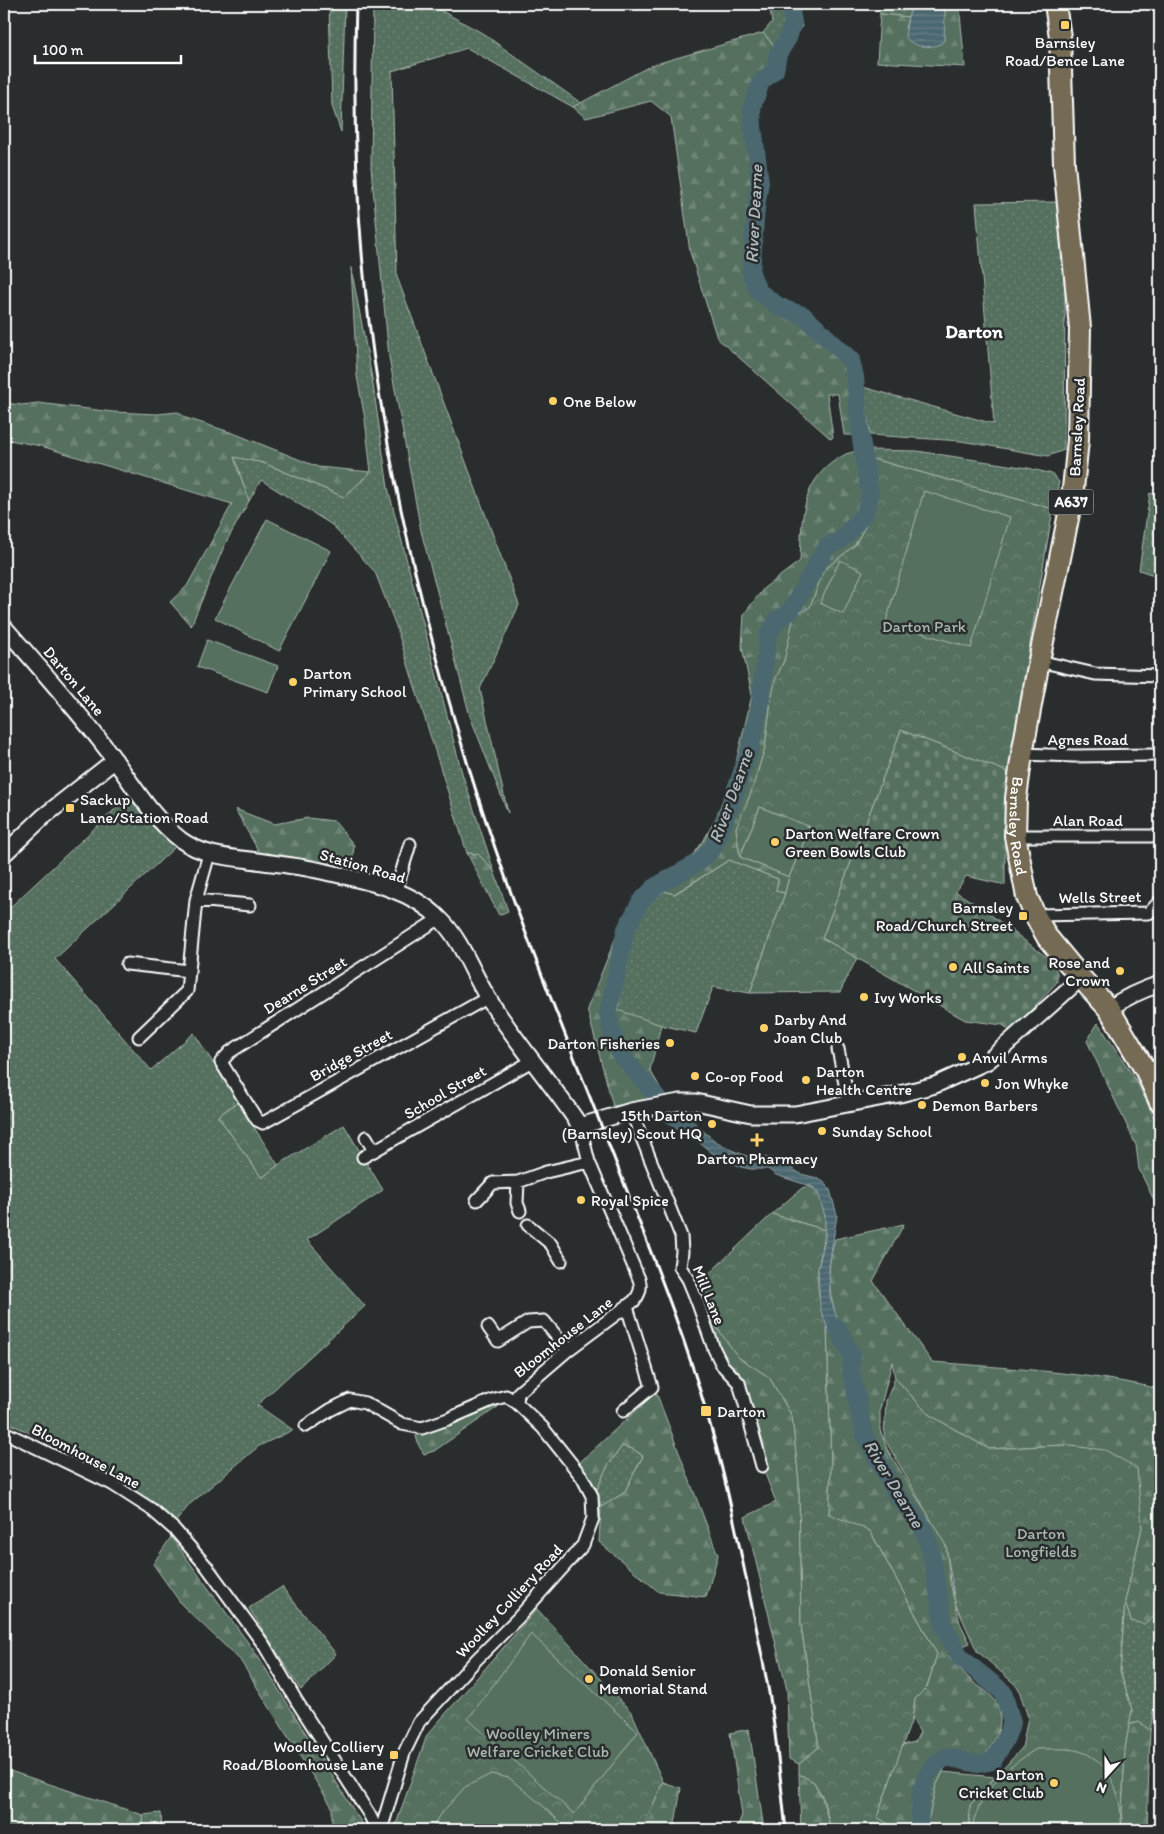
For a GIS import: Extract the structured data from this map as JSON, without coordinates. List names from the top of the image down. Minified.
{"streets":{"highway":["Barnsley Road","A637"],"main road":["Darton Lane","Station Road"],"street":["Agnes Road","Alan Road","Wells Street","Dearne Street","Bridge Street","School Street","Mill Lane","Bloomhouse Lane","Woolley Colliery Road"]},"crossings":[["Barnsley Road","A637"],["Barnsley Road","Agnes Road"],["Barnsley Road","Alan Road"],["Barnsley Road","Wells Street"],["Darton Lane","Station Road"],["Station Road","Dearne Street"],["Station Road","Bridge Street"],["Station Road","School Street"],["Station Road","Bloomhouse Lane"],["Dearne Street","Bridge Street"],["Bloomhouse Lane","Woolley Colliery Road"]],"districts":["Darton"],"water":["River Dearne"],"parks":["Darton Park","Darton Longfields","Woolley Miners Welfare Cricket Club"],"places":{"transit":["Barnsley Road/Bence Lane","Sackup Lane/Station Road","Barnsley Road/Church Street","Darton","Woolley Colliery Road/Bloomhouse Lane"],"other":["One Below","Darton Primary School","Darton Welfare Crown Green Bowls Club","All Saints","Rose and Crown","Ivy Works","Darby And Joan Club","Darton Fisheries","Anvil Arms","Co-op Food","Darton Health Centre","Jon Whyke","Demon Barbers","15th Darton (Barnsley) Scout HQ","Sunday School","Royal Spice","Donald Senior Memorial Stand","Darton Cricket Club"],"health":["Darton Pharmacy"]},"scale_bar":"100 m","north":"bottom"}
